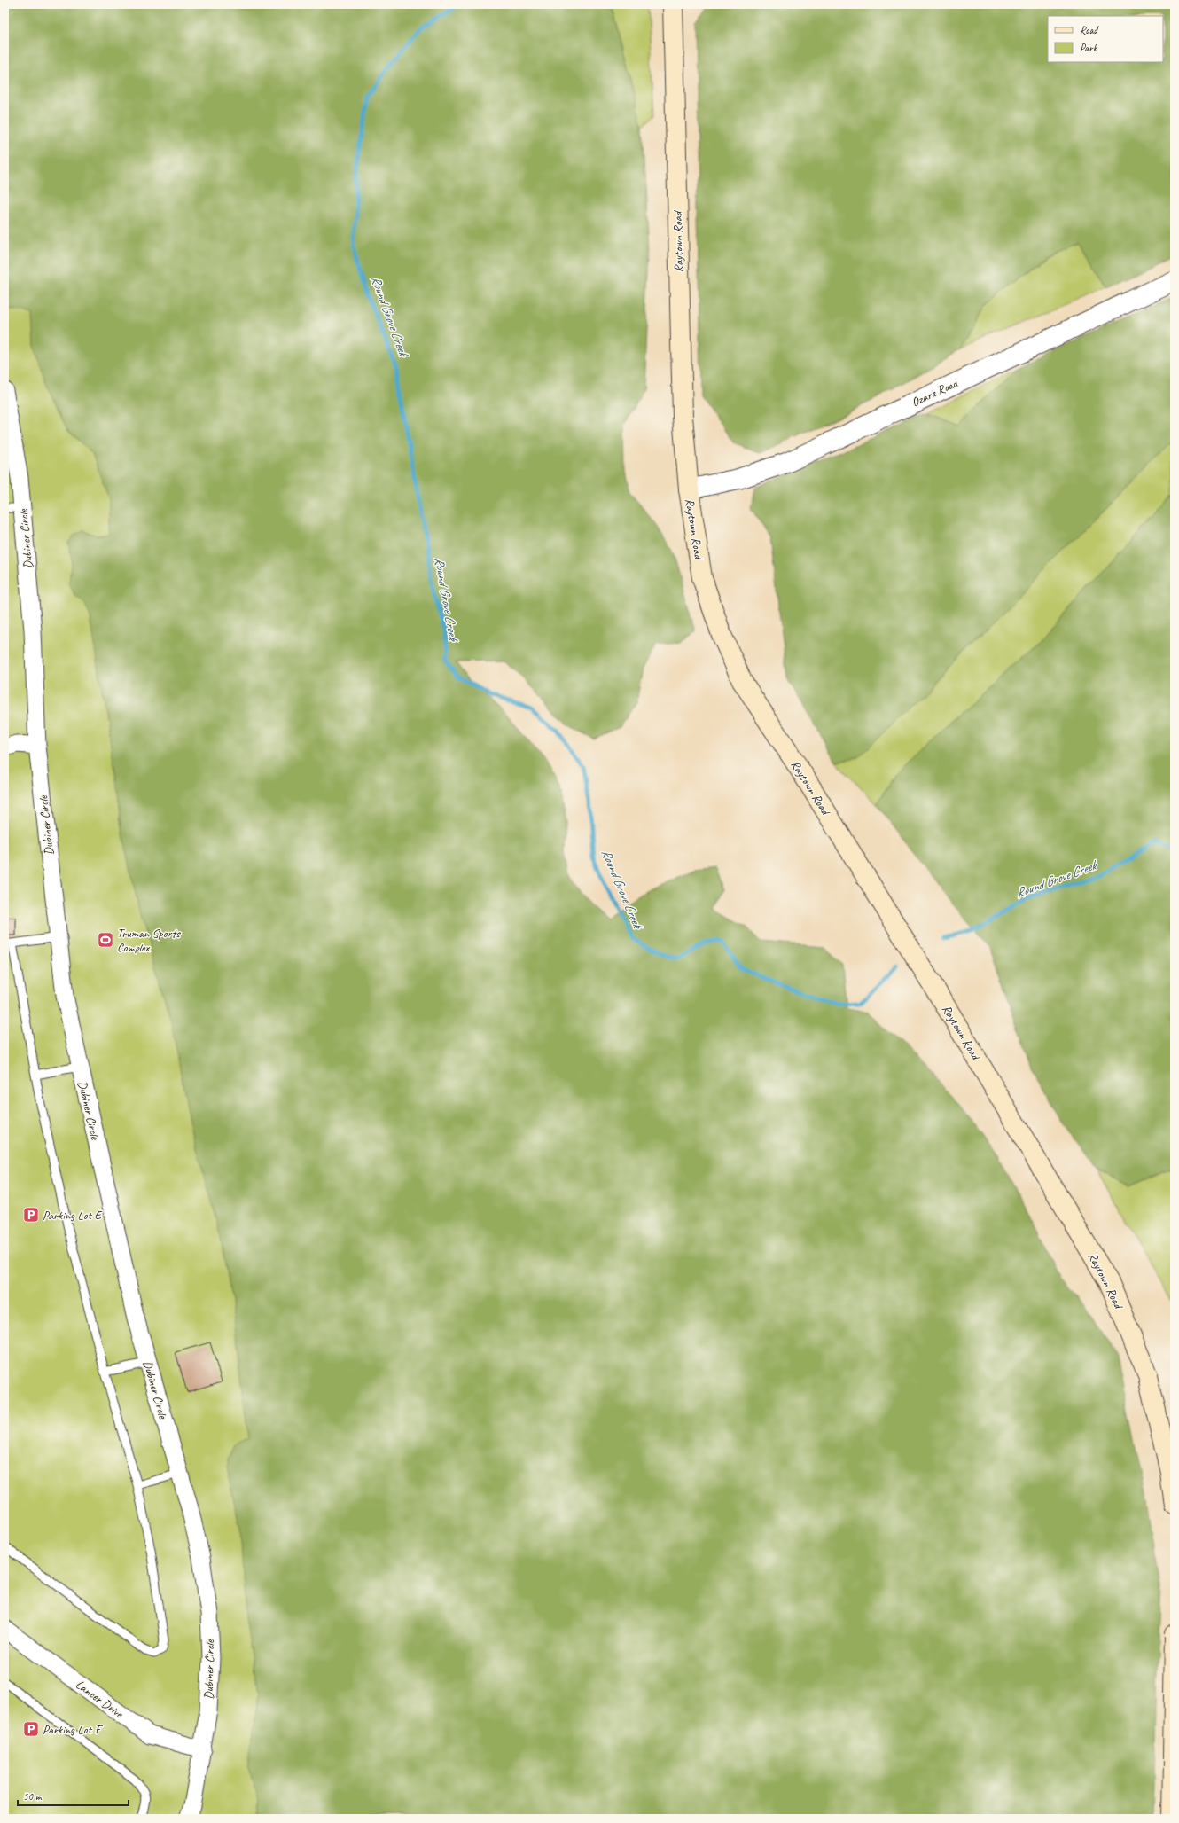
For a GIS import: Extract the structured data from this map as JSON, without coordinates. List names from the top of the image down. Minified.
{"streets":{"main road":["Raytown Road"],"street":["Ozark Road","Dubiner Circle","Lancer Drive"]},"crossings":[["Raytown Road","Ozark Road"],["Dubiner Circle","Lancer Drive"]],"water":["Round Grove Creek"],"places":{"sports":["Truman Sports Complex"],"parking":["Parking Lot E","Parking Lot F"]},"legend":["Road","Park"],"scale_bar":"50 m"}
